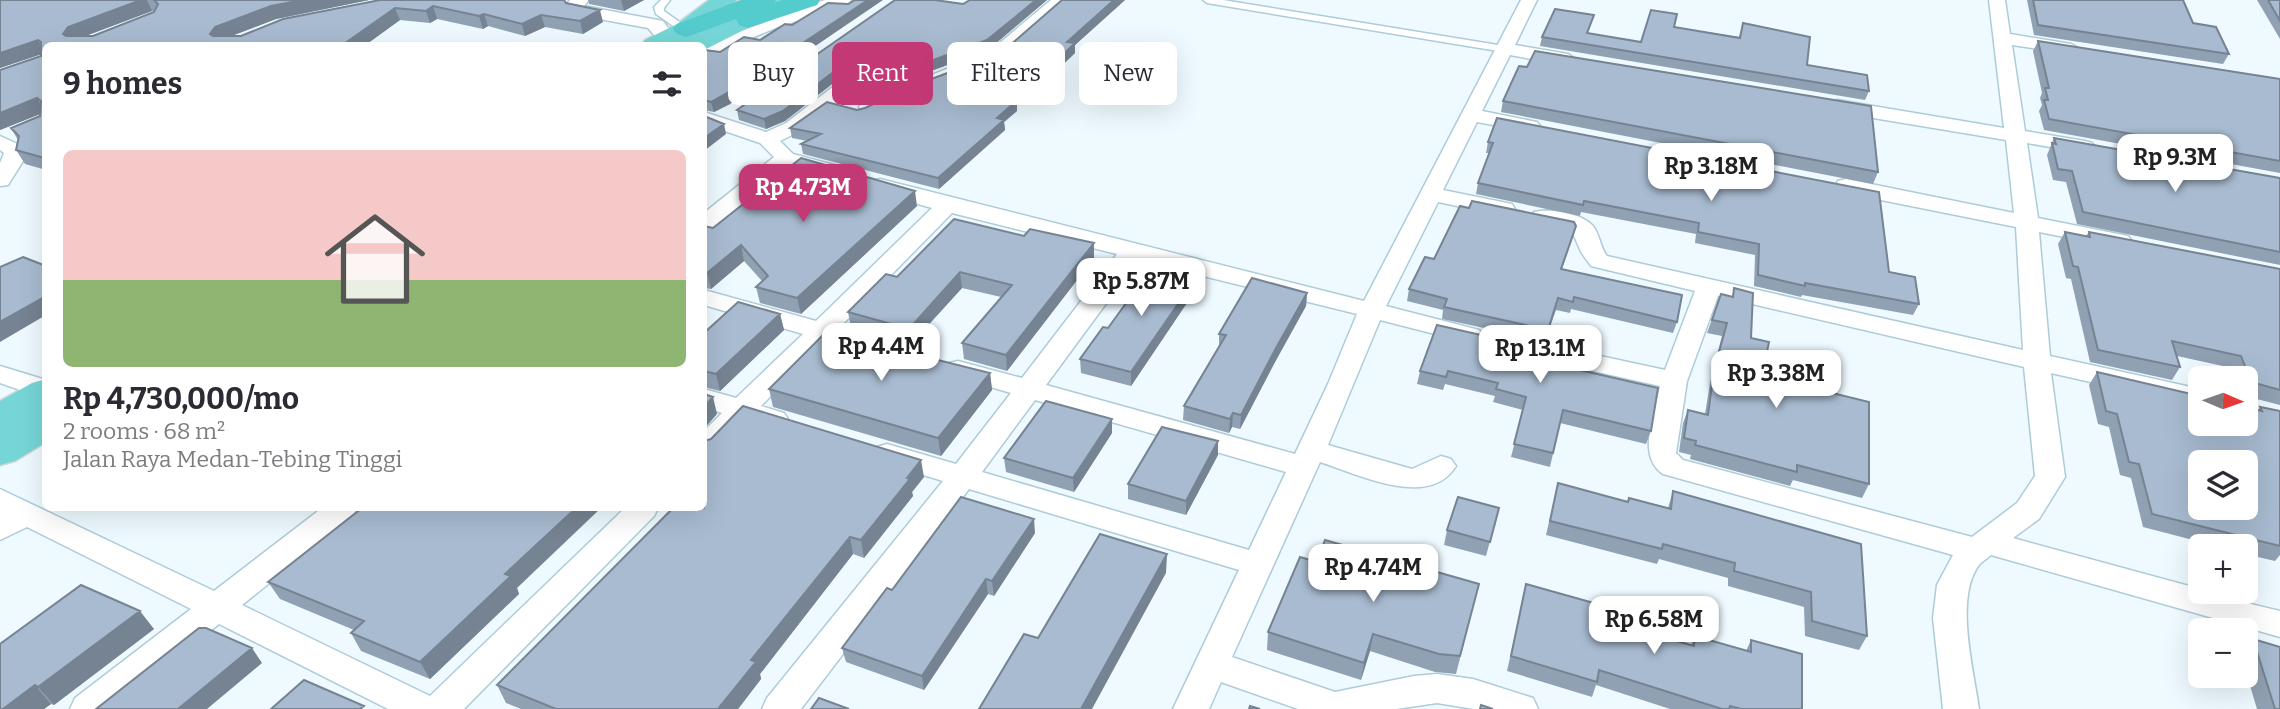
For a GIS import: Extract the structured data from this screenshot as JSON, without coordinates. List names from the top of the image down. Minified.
{"north":"right","page":{"chip":["Buy","Rent","Filters","New"],"heading":"9 homes","list":[{"name":"Rp 4,730,000/mo","note":"2 rooms · 68 m² · Jalan Raya Medan-Tebing Tinggi"}],"price":["Rp 9.3M","Rp 3.18M","Rp 4.73M","Rp 5.87M","Rp 4.4M","Rp 13.1M","Rp 3.38M","Rp 4.74M","Rp 6.58M"],"map_buttons":["+","−"]}}
